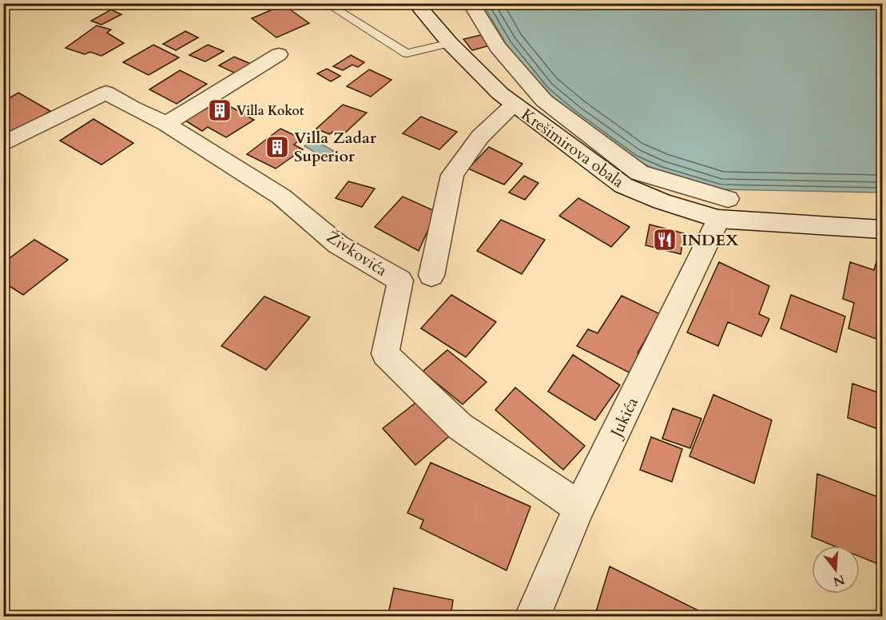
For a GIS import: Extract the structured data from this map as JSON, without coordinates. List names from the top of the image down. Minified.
{"streets":{"street":["Krešimirova obala","Živkovića","Jukića"]},"crossings":[["Krešimirova obala","Jukića"],["Živkovića","Jukića"]],"places":{"building":["Villa Kokot","Villa Zadar Superior"],"restaurant":["INDEX"]},"north":"bottom"}
